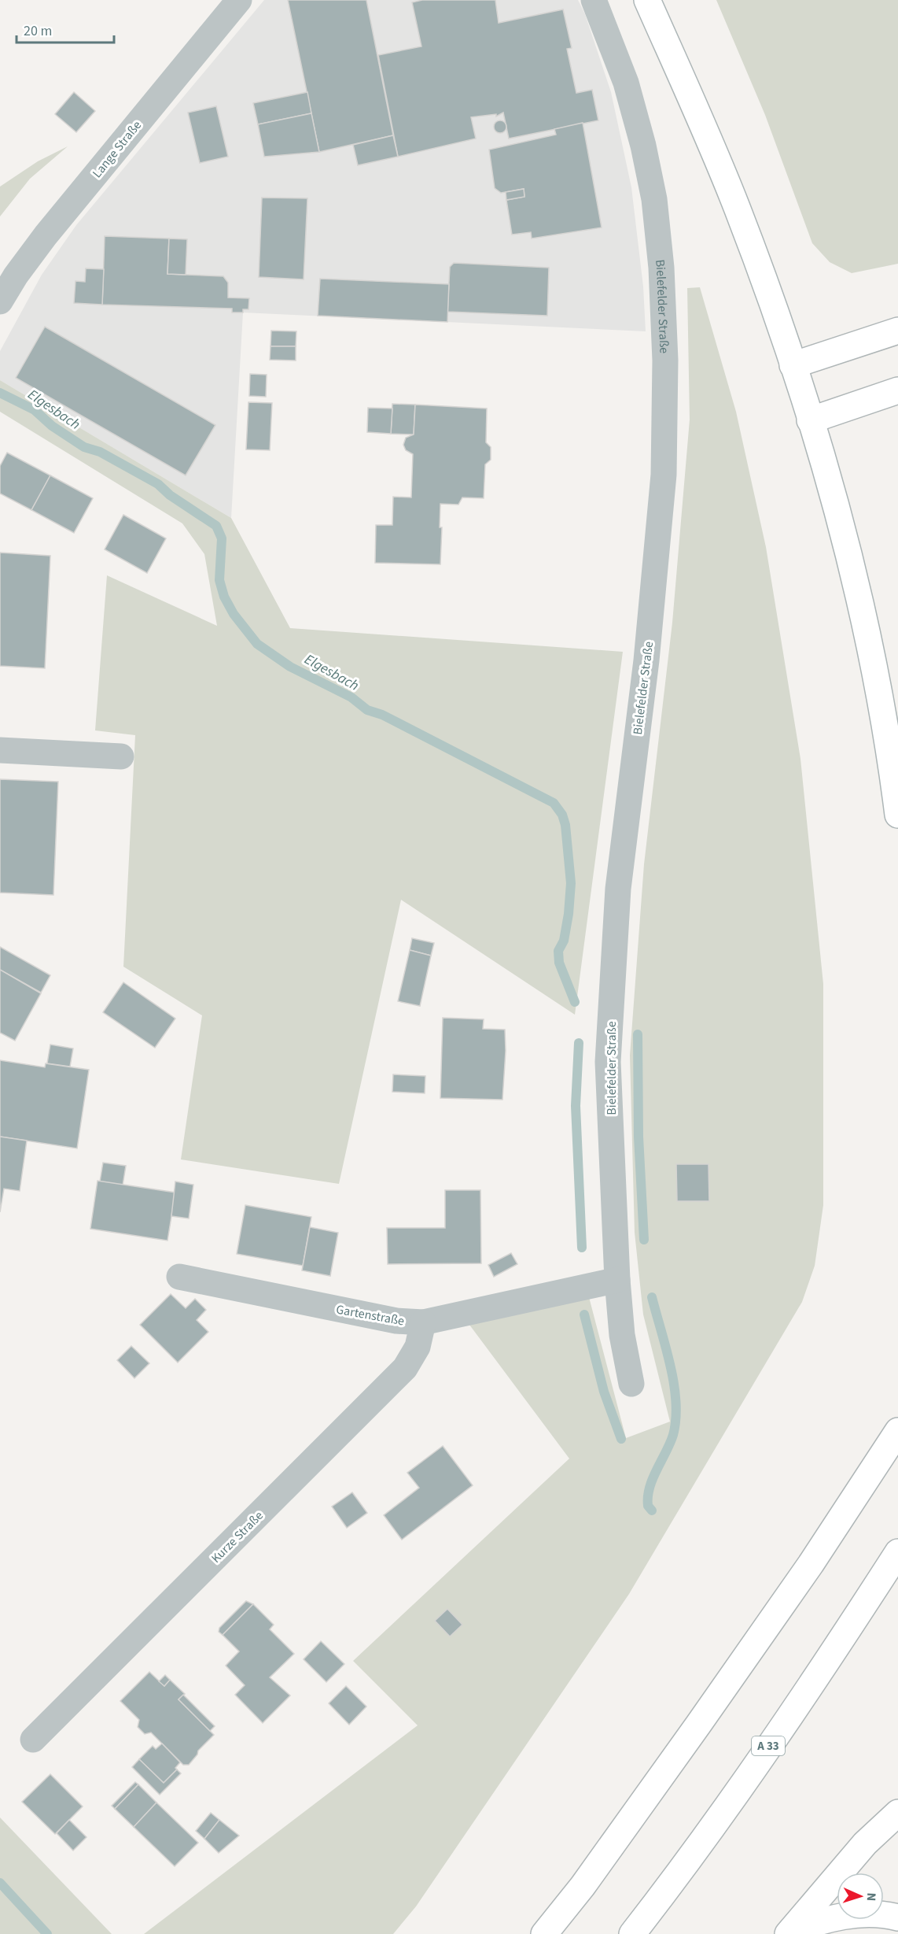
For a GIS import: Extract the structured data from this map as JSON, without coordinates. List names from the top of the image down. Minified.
{"streets":{"main road":["A 33"],"street":["Lange Straße","Bielefelder Straße","Gartenstraße","Kurze Straße"]},"crossings":[["Bielefelder Straße","Gartenstraße"],["Gartenstraße","Kurze Straße"]],"water":["Elgesbach"],"scale_bar":"20 m","north":"right"}
